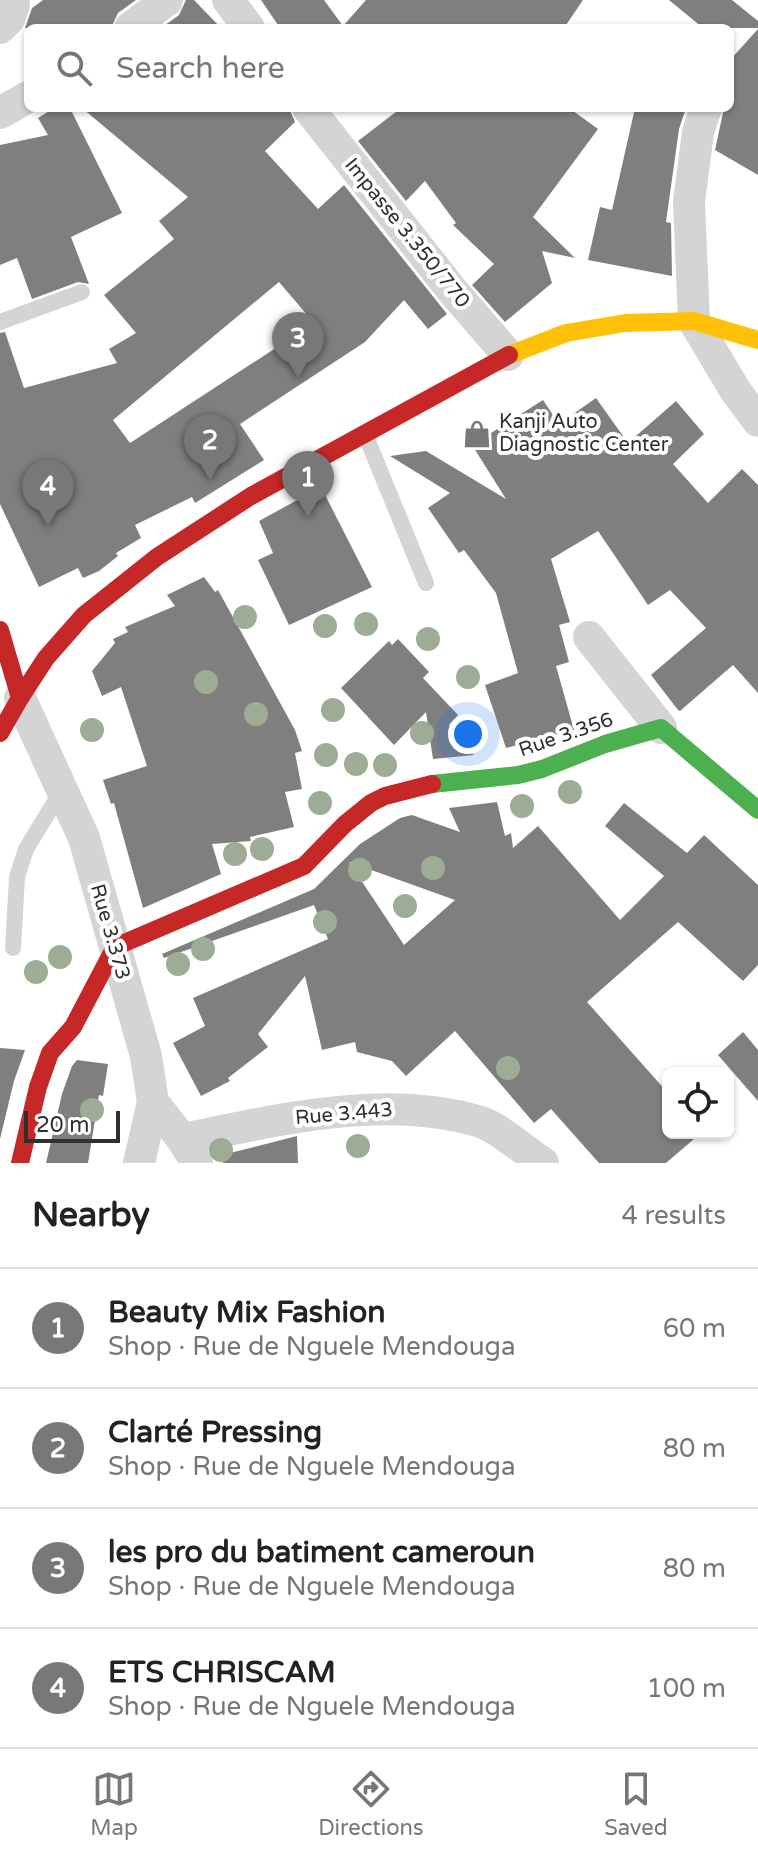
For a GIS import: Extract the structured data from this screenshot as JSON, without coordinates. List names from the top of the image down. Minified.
{"streets":{"street":["Impasse 3.350/770","Rue 3.356","Rue 3.373","Rue 3.443"]},"crossings":[["Rue 3.356","Rue 3.373"],["Rue 3.373","Rue 3.443"]],"places":{"shop":["Kanji Auto Diagnostic Center"]},"scale_bar":"20 m","page":{"search":"Search here","pins":["3","2","1","4"],"scale":"20 m","heading":["Nearby","4 results"],"list":[{"mark":"1","name":"Beauty Mix Fashion","note":"Shop · Rue de Nguele Mendouga","value":"60 m"},{"mark":"2","name":"Clarté Pressing","note":"Shop · Rue de Nguele Mendouga","value":"80 m"},{"mark":"3","name":"les pro du batiment cameroun","note":"Shop · Rue de Nguele Mendouga","value":"80 m"},{"mark":"4","name":"ETS CHRISCAM","note":"Shop · Rue de Nguele Mendouga","value":"100 m"}],"nav":["Map","Directions","Saved"]}}
